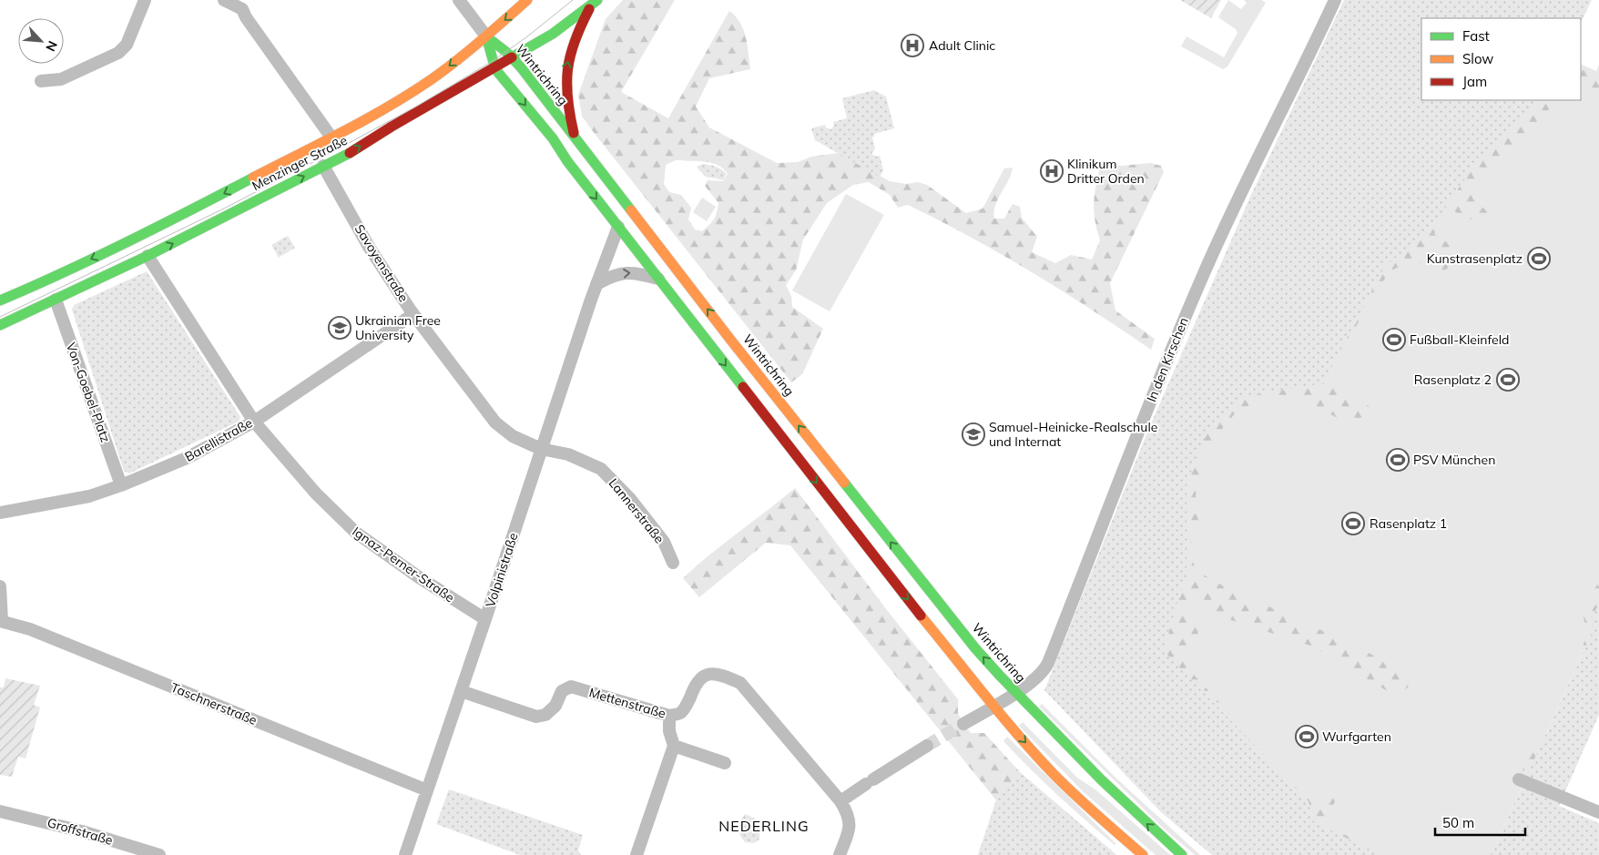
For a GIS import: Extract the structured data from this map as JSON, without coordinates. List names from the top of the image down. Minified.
{"streets":{"main road":["Wintrichring","Menzinger Straße"],"street":["Savoyenstraße","In den Kirschen","Von-Goebel-Platz","Barellistraße","Lannerstraße","Ignaz-Perner-Straße","Volpinistraße","Mettenstraße","Taschnerstraße","Groffstraße"]},"crossings":[["Wintrichring","Menzinger Straße"],["Wintrichring","In den Kirschen"],["Menzinger Straße","Savoyenstraße"],["Menzinger Straße","Von-Goebel-Platz"],["Savoyenstraße","Barellistraße"],["Savoyenstraße","Lannerstraße"],["Savoyenstraße","Volpinistraße"],["Von-Goebel-Platz","Barellistraße"],["Barellistraße","Ignaz-Perner-Straße"],["Lannerstraße","Volpinistraße"],["Ignaz-Perner-Straße","Volpinistraße"],["Volpinistraße","Mettenstraße"],["Volpinistraße","Taschnerstraße"]],"districts":["NEDERLING"],"places":{"hospital":["Adult Clinic","Klinikum Dritter Orden"],"sports":["Kunstrasenplatz","Fußball-Kleinfeld","Rasenplatz 2","PSV München","Rasenplatz 1","Wurfgarten"],"school or university":["Ukrainian Free University","Samuel-Heinicke-Realschule und Internat"]},"legend":["Fast","Slow","Jam"],"scale_bar":"50 m","north":"bottom right"}
